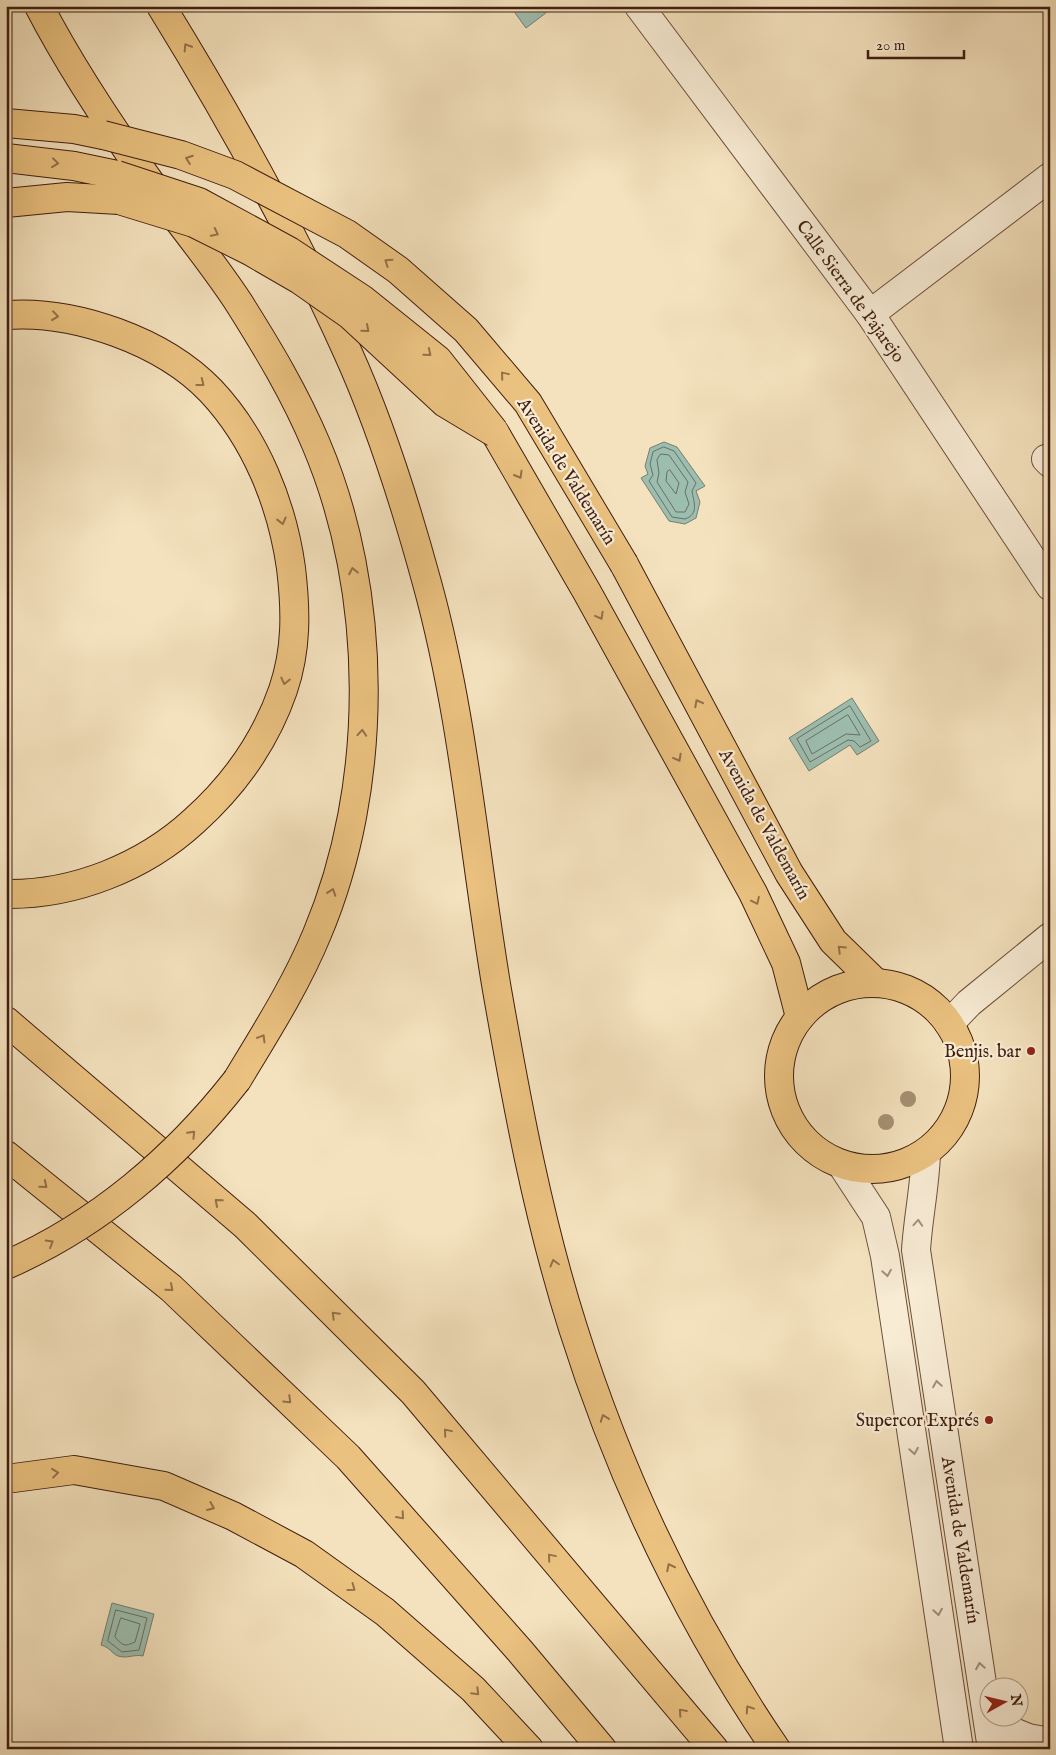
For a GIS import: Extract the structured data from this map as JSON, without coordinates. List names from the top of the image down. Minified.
{"streets":{"main road":["Avenida de Valdemarín"],"street":["Calle Sierra de Pajarejo"]},"places":["Benjis. bar","Supercor Exprés"],"scale_bar":"20 m","north":"right"}
